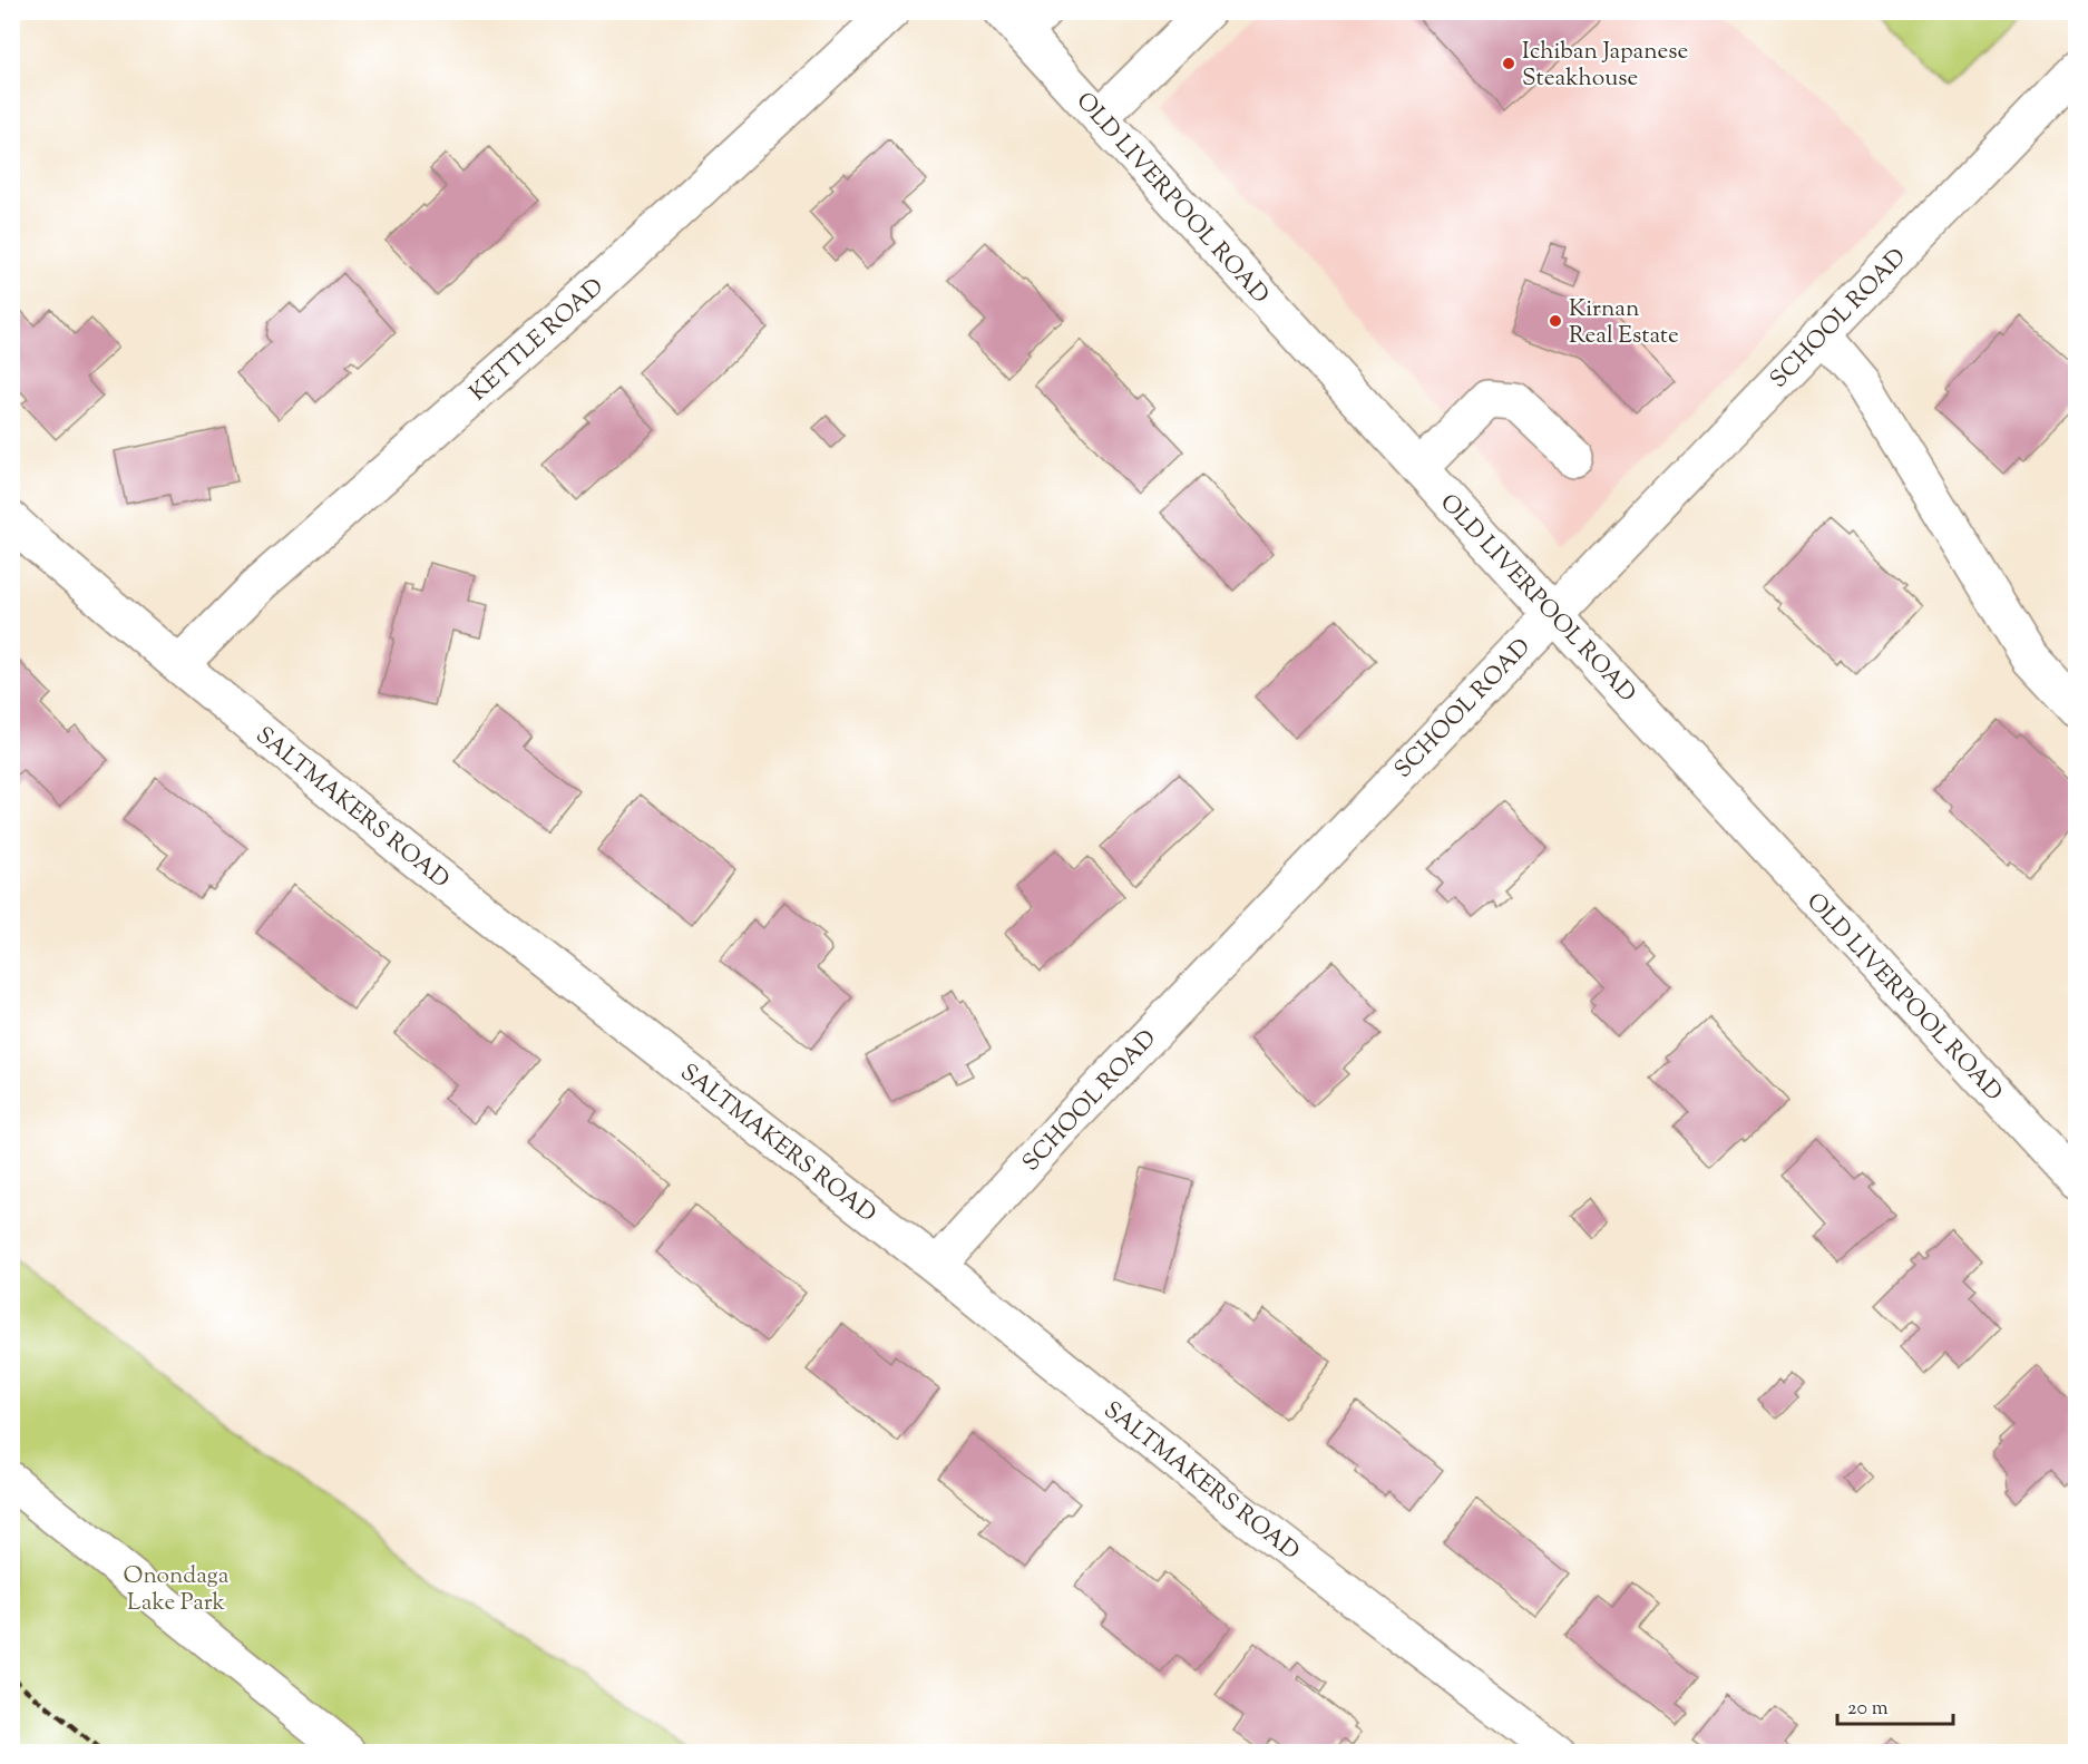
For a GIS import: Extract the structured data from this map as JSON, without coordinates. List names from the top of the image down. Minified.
{"streets":{"street":["OLD LIVERPOOL ROAD","SCHOOL ROAD","KETTLE ROAD","SALTMAKERS ROAD"]},"crossings":[["OLD LIVERPOOL ROAD","SCHOOL ROAD"],["SCHOOL ROAD","SALTMAKERS ROAD"],["KETTLE ROAD","SALTMAKERS ROAD"]],"parks":["Onondaga Lake Park"],"places":["Ichiban Japanese Steakhouse","Kirnan Real Estate"],"scale_bar":"20 m"}
